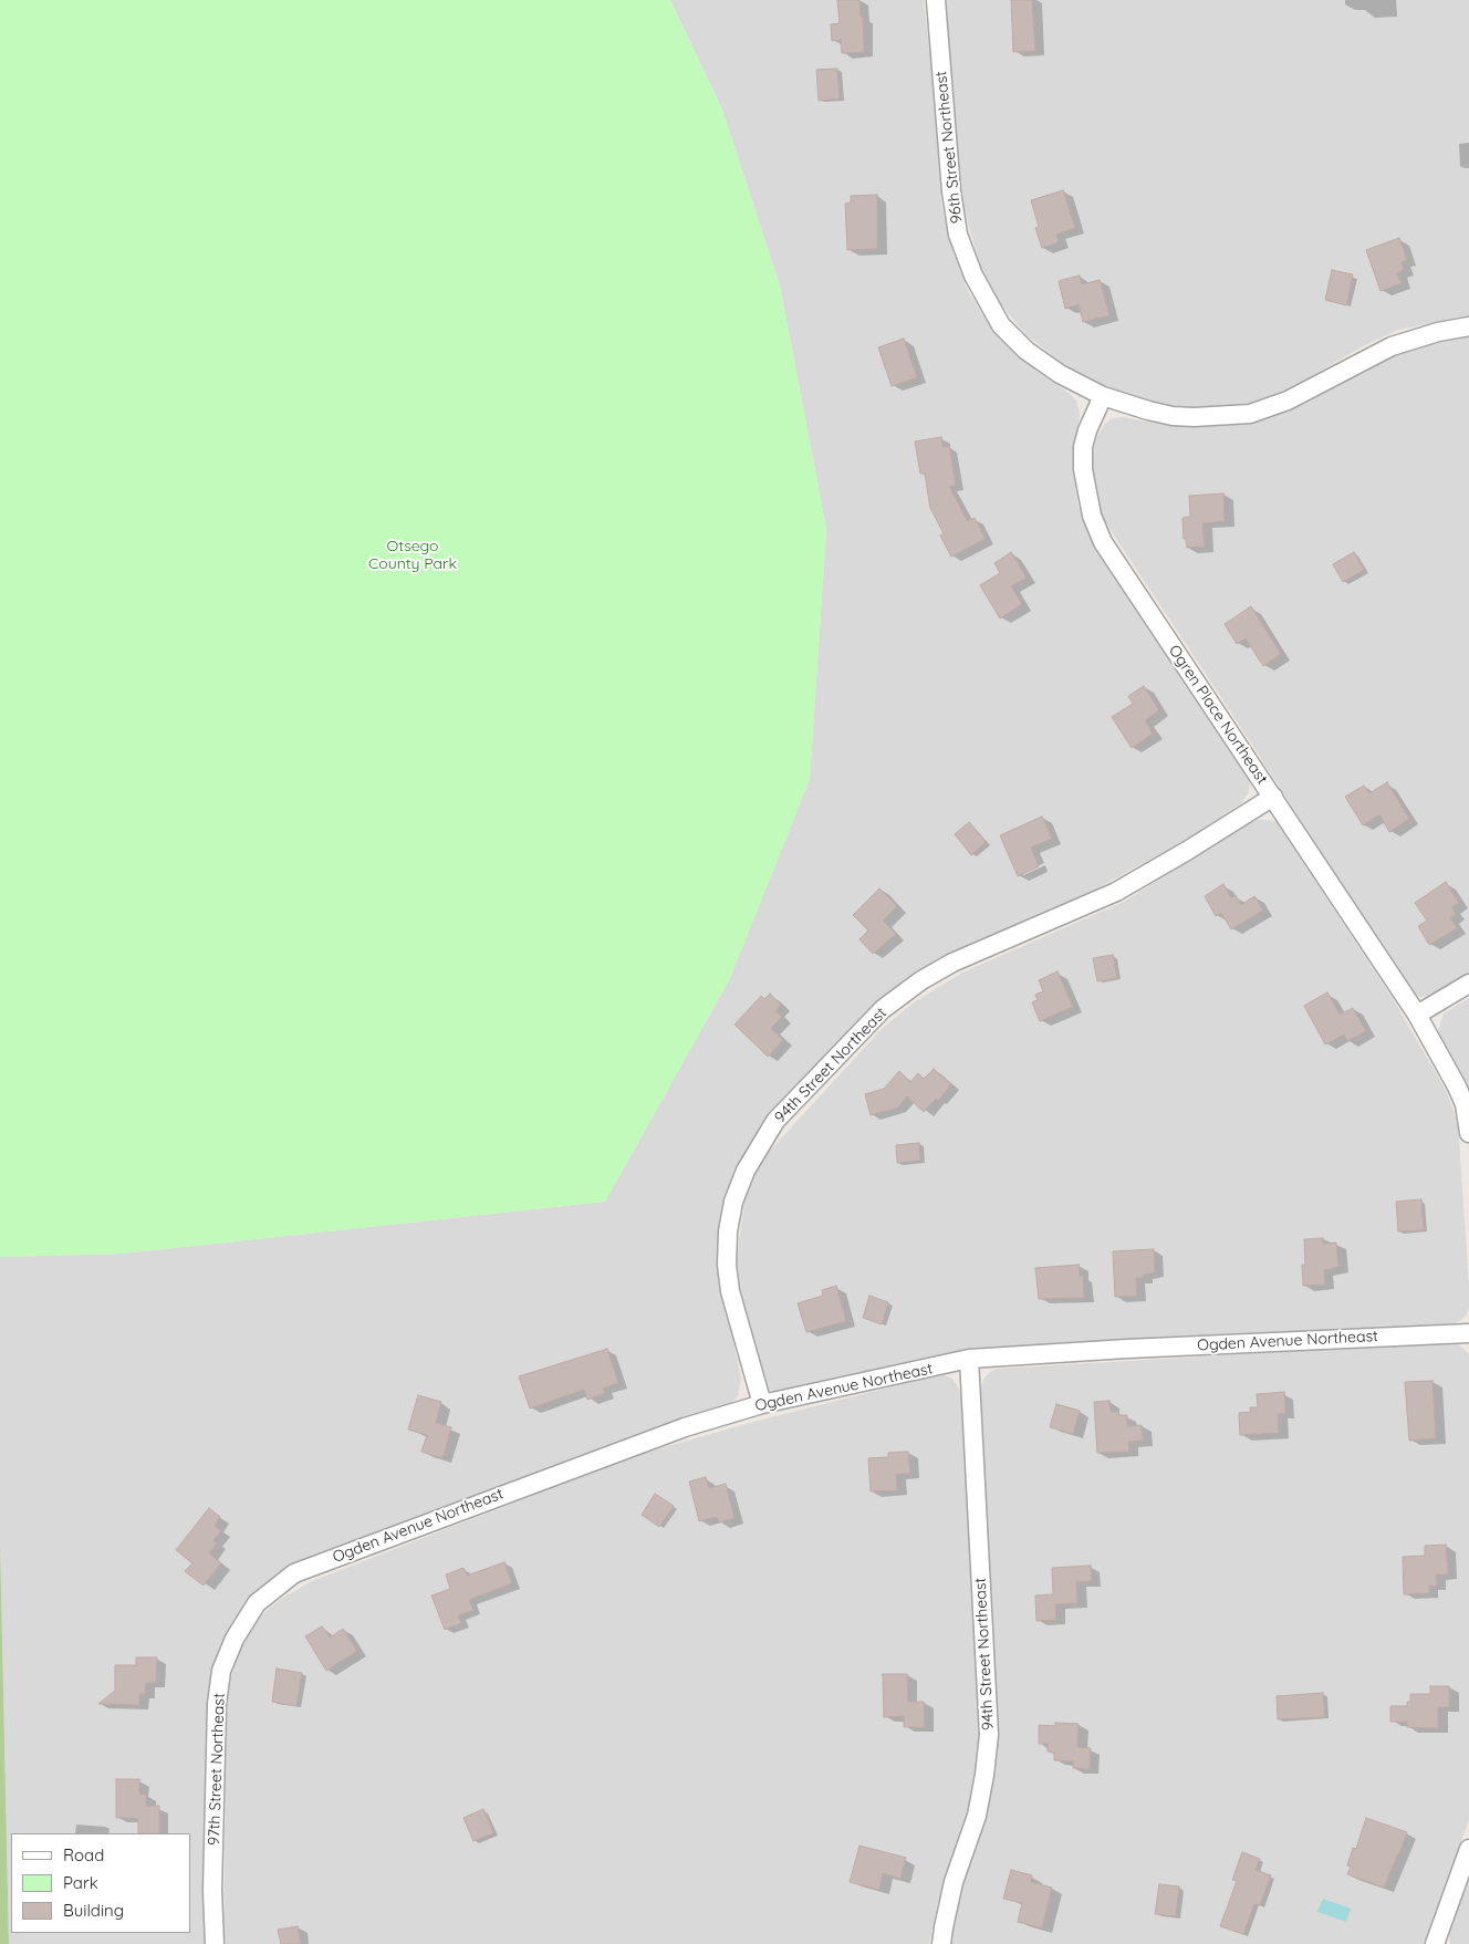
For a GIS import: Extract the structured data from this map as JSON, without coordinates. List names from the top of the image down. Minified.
{"streets":{"street":["96th Street Northeast","Ogren Place Northeast","94th Street Northeast","Ogden Avenue Northeast","97th Street Northeast"]},"crossings":[["96th Street Northeast","Ogren Place Northeast"],["Ogren Place Northeast","94th Street Northeast"],["94th Street Northeast","Ogden Avenue Northeast"],["Ogden Avenue Northeast","97th Street Northeast"]],"parks":["Otsego County Park"],"legend":["Road","Park","Building"]}
